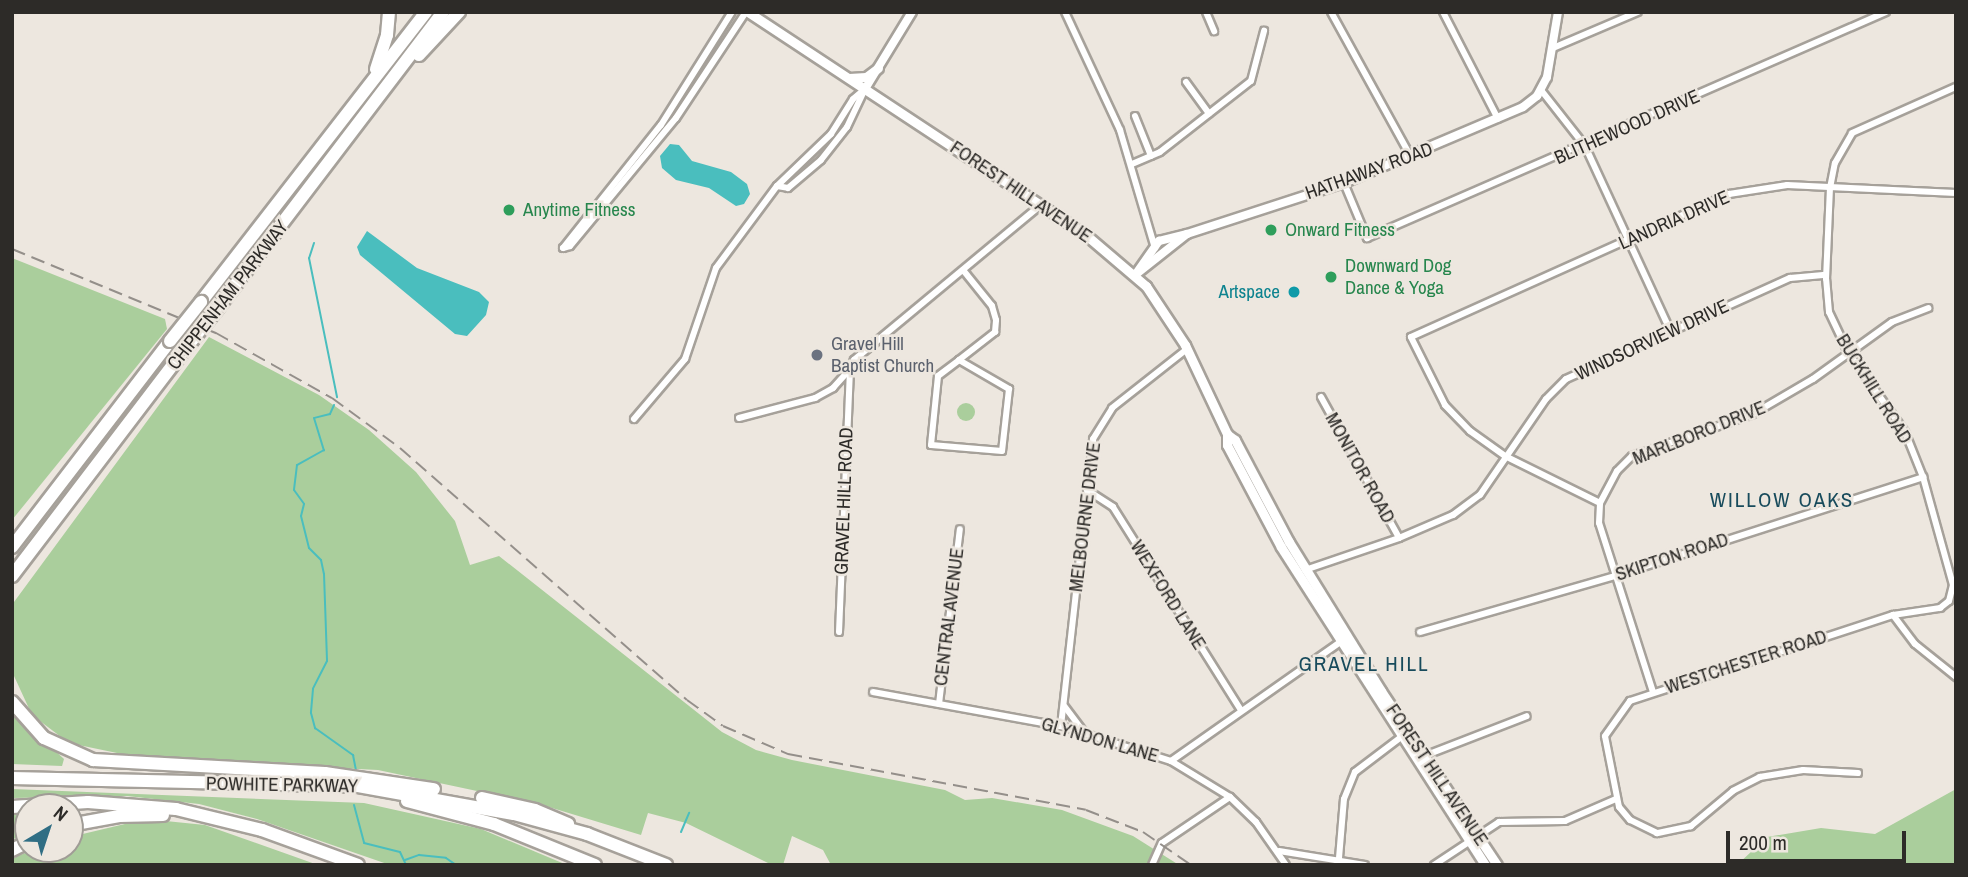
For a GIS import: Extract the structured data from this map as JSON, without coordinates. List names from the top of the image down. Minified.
{"streets":{"highway":["CHIPPENHAM PARKWAY","POWHITE PARKWAY"],"main road":["FOREST HILL AVENUE"],"street":["BLITHEWOOD DRIVE","HATHAWAY ROAD","LANDRIA DRIVE","WINDSORVIEW DRIVE","BUCKHILL ROAD","MARLBORO DRIVE","MONITOR ROAD","GRAVEL HILL ROAD","MELBOURNE DRIVE","SKIPTON ROAD","WEXFORD LANE","CENTRAL AVENUE","WESTCHESTER ROAD","GLYNDON LANE"]},"crossings":[["BLITHEWOOD DRIVE","HATHAWAY ROAD"],["HATHAWAY ROAD","FOREST HILL AVENUE"],["FOREST HILL AVENUE","WINDSORVIEW DRIVE"],["FOREST HILL AVENUE","MELBOURNE DRIVE"],["LANDRIA DRIVE","WINDSORVIEW DRIVE"],["LANDRIA DRIVE","BUCKHILL ROAD"],["WINDSORVIEW DRIVE","BUCKHILL ROAD"],["WINDSORVIEW DRIVE","MONITOR ROAD"],["BUCKHILL ROAD","MARLBORO DRIVE"],["BUCKHILL ROAD","SKIPTON ROAD"],["BUCKHILL ROAD","WESTCHESTER ROAD"],["MELBOURNE DRIVE","WEXFORD LANE"],["MELBOURNE DRIVE","GLYNDON LANE"],["CENTRAL AVENUE","GLYNDON LANE"]],"districts":["WILLOW OAKS","GRAVEL HILL"],"places":["Anytime Fitness","Onward Fitness","Downward Dog Dance & Yoga","Artspace","Gravel Hill Baptist Church"],"scale_bar":"200 m","north":"top right"}
